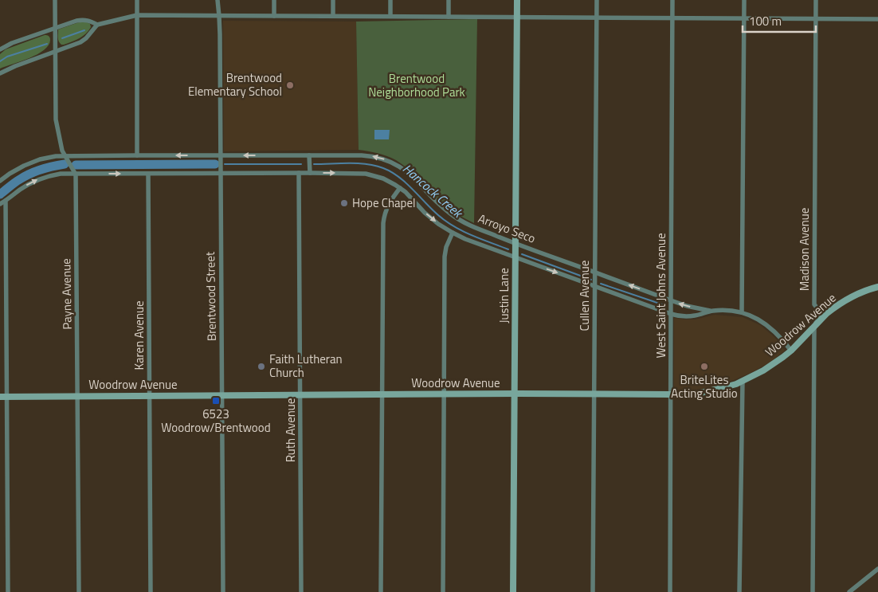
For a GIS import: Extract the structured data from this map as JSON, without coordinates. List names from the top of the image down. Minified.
{"streets":{"street":["Arroyo Seco","Madison Avenue","Payne Avenue","Justin Lane","Cullen Avenue","West Saint Johns Avenue","Brentwood Street","Woodrow Avenue","Karen Avenue","Ruth Avenue"]},"crossings":[["Arroyo Seco","Payne Avenue"],["Arroyo Seco","Justin Lane"],["Arroyo Seco","Cullen Avenue"],["Arroyo Seco","West Saint Johns Avenue"],["Arroyo Seco","Brentwood Street"],["Arroyo Seco","Woodrow Avenue"],["Arroyo Seco","Karen Avenue"],["Arroyo Seco","Ruth Avenue"],["Madison Avenue","Woodrow Avenue"],["Payne Avenue","Woodrow Avenue"],["Justin Lane","Woodrow Avenue"],["Cullen Avenue","Woodrow Avenue"],["West Saint Johns Avenue","Woodrow Avenue"],["Brentwood Street","Woodrow Avenue"],["Woodrow Avenue","Karen Avenue"],["Woodrow Avenue","Ruth Avenue"]],"water":["Hancock Creek"],"parks":["Brentwood Neighborhood Park"],"places":{"other":["Brentwood Elementary School","Hope Chapel","Faith Lutheran Church","BriteLites Acting Studio"],"transit":["6523 Woodrow/Brentwood"]},"scale_bar":"100 m"}
